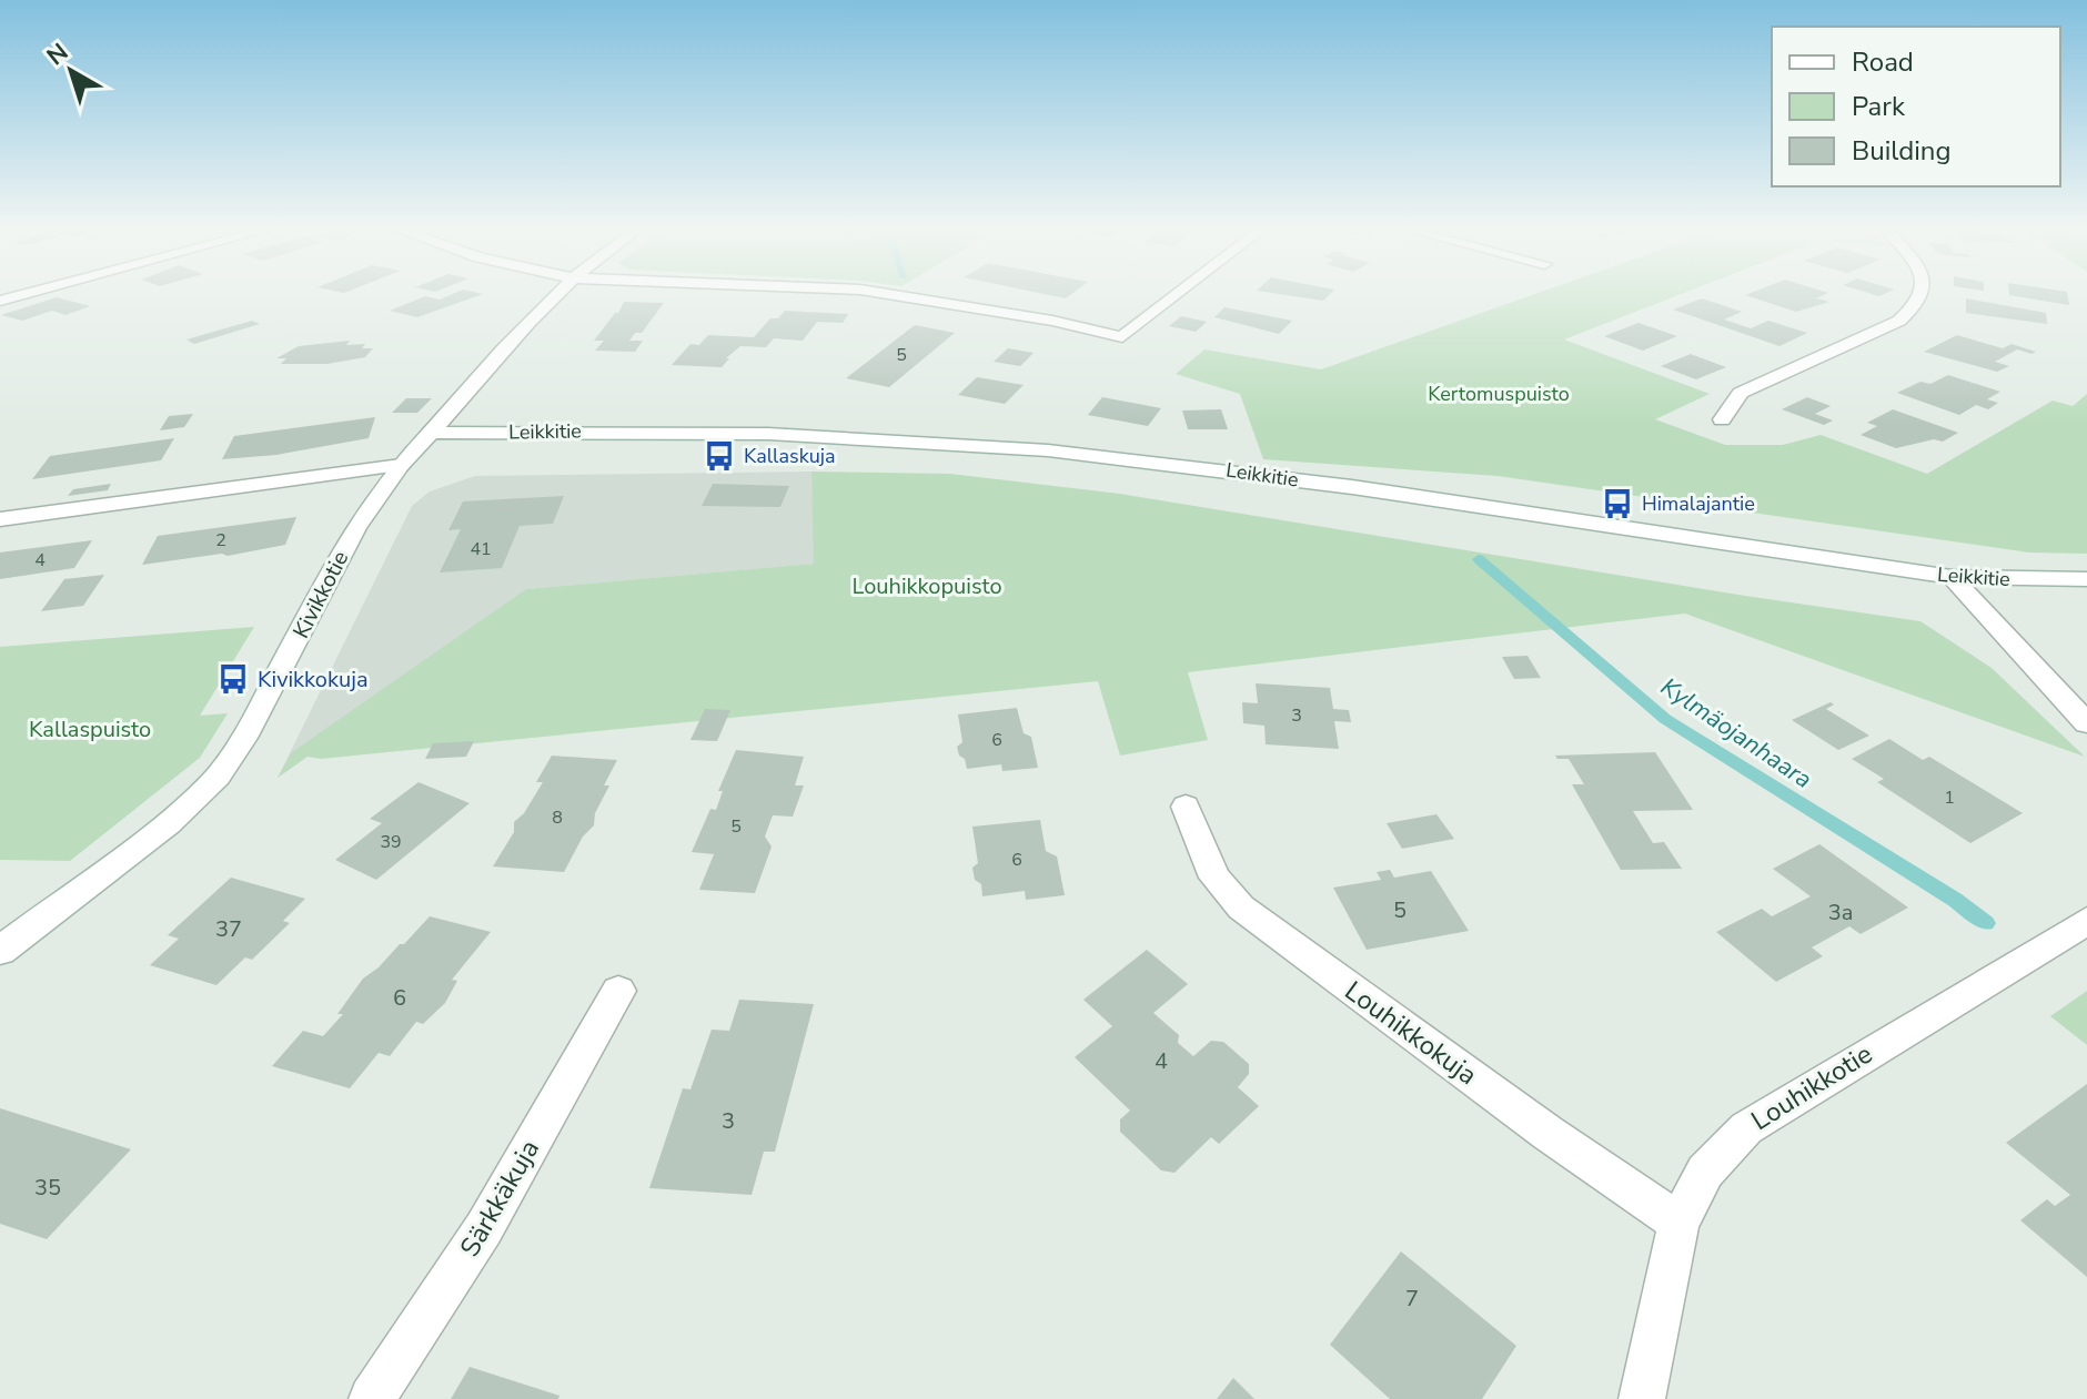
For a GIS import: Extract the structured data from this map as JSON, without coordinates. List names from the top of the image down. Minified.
{"streets":{"street":["Leikkitie","Kivikkotie","Louhikkokuja","Louhikkotie","Särkkäkuja"]},"crossings":[["Leikkitie","Kivikkotie"],["Louhikkokuja","Louhikkotie"]],"water":["Kylmäojanhaara"],"parks":["Kertomuspuisto","Louhikkopuisto","Kallaspuisto"],"places":{"bus stop":["Kallaskuja","Himalajantie","Kivikkokuja"]},"house_numbers":["5","2","41","4","3","6","1","8","5","39","6","5","3a","37","6","4","3","35","7"],"legend":["Road","Park","Building"],"north":"top left"}
